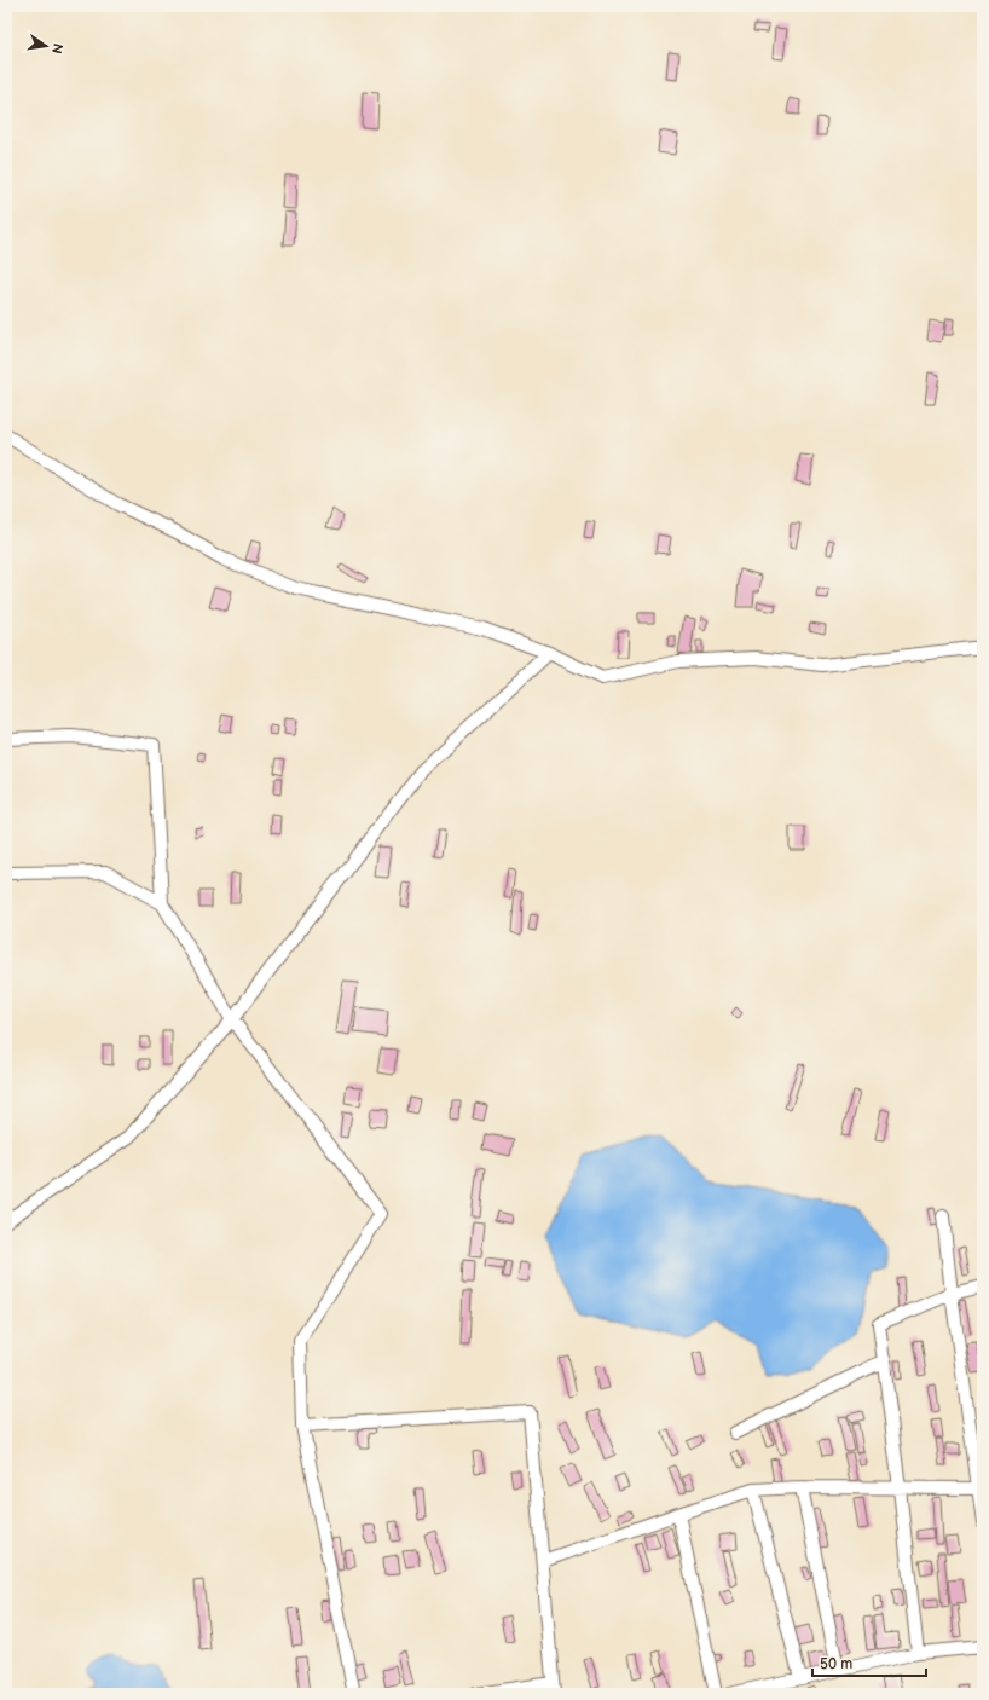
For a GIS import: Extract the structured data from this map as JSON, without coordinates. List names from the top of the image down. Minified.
{"scale_bar":"50 m","north":"right"}
